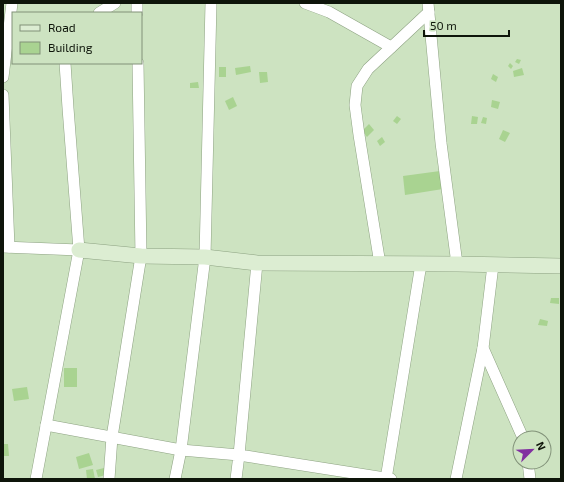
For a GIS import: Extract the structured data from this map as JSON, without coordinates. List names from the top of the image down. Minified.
{"legend":["Road","Building"],"scale_bar":"50 m","north":"top right"}
